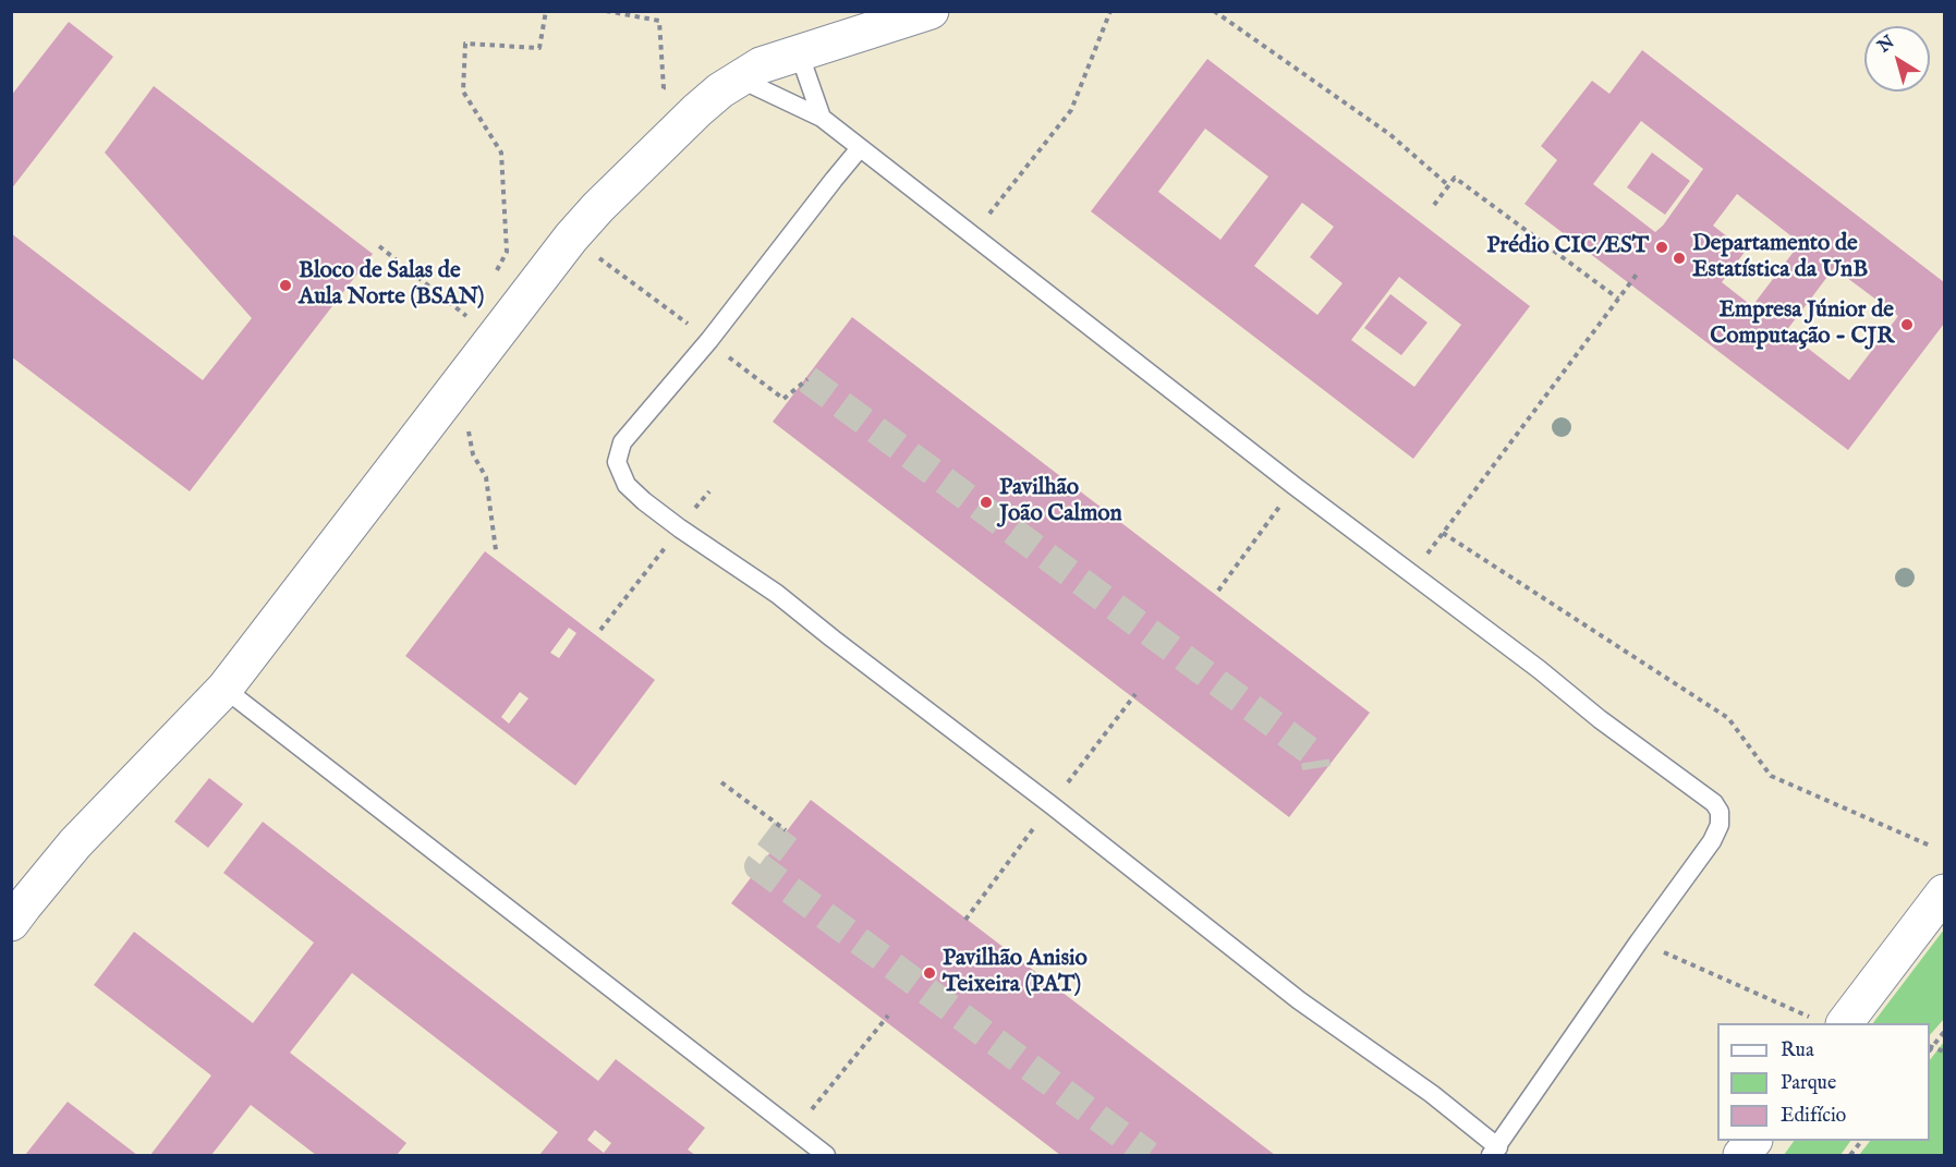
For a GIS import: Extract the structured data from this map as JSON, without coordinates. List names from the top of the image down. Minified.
{"places":["Prédio CIC/EST","Departamento de Estatística da UnB","Bloco de Salas de Aula Norte (BSAN)","Empresa Júnior de Computação - CJR","Pavilhão João Calmon","Pavilhão Anisio Teixeira (PAT)"],"legend":["Rua","Parque","Edifício"],"north":"top left"}
